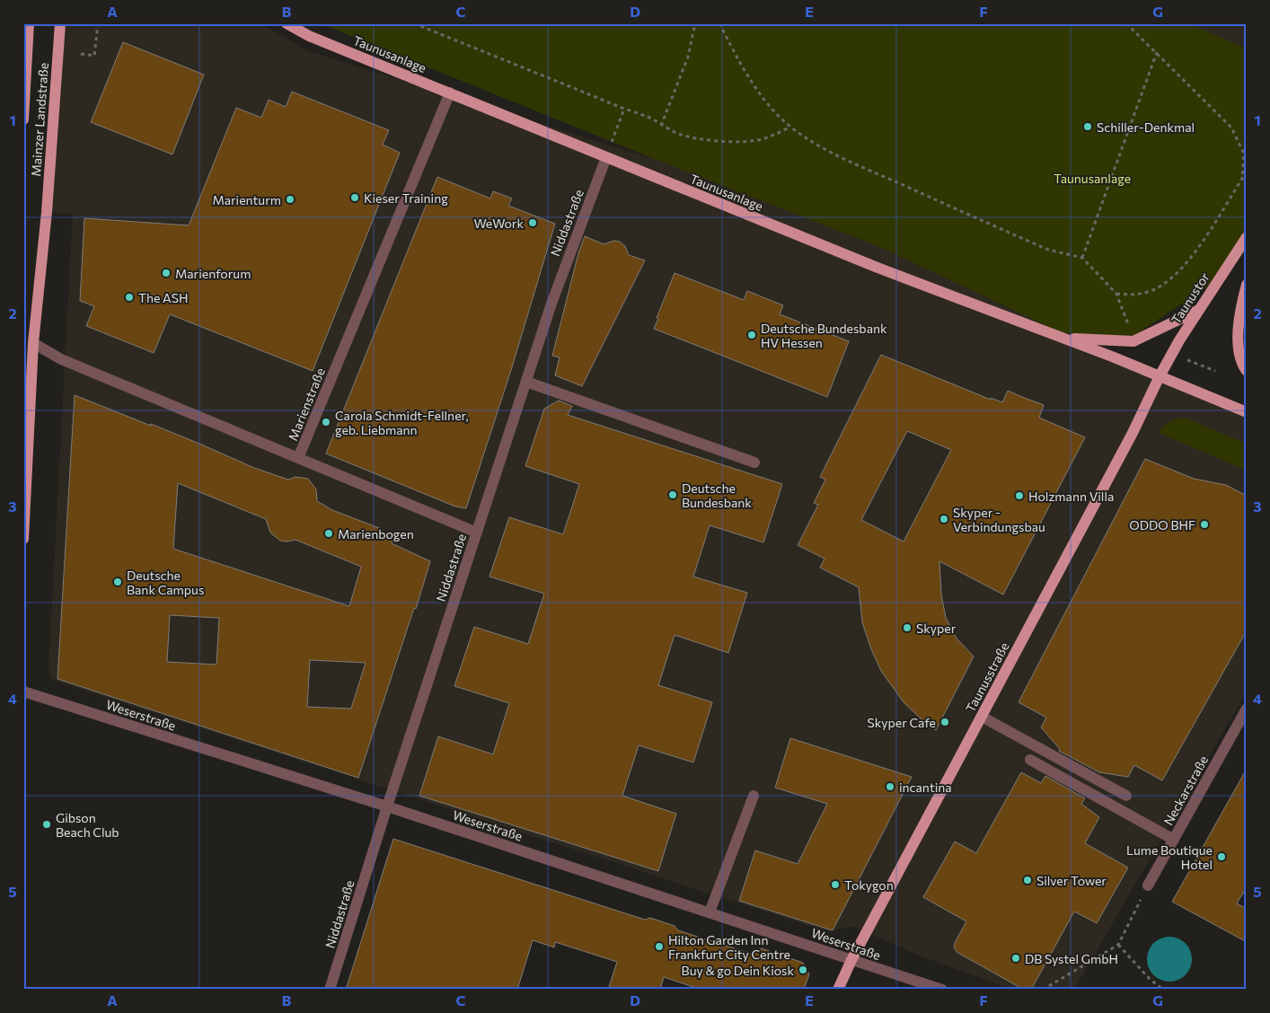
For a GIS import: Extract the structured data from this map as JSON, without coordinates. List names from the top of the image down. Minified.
{"streets":{"main road":["Taunusanlage","Mainzer Landstraße","Taunustor","Taunusstraße"],"street":["Niddastraße","Marienstraße","Weserstraße","Neckarstraße"]},"crossings":[["Taunusanlage","Niddastraße"],["Taunusanlage","Taunustor"],["Taunusanlage","Marienstraße"],["Taunusanlage","Taunusstraße"],["Mainzer Landstraße","Marienstraße"],["Niddastraße","Weserstraße"],["Taunustor","Taunusstraße"],["Taunusstraße","Weserstraße"]],"parks":["Taunusanlage"],"places":["Schiller-Denkmal","Kieser Training","Marienturm","WeWork","Marienforum","The ASH","Deutsche Bundesbank HV Hessen","Carola Schmidt-Fellner, geb. Liebmann","Deutsche Bundesbank","Holzmann Villa","Skyper - Verbindungsbau","ODDO BHF","Marienbogen","Deutsche Bank Campus","Skyper","Skyper Cafe","incantina","Gibson Beach Club","Lume Boutique Hotel","Silver Tower","Tokygon","Hilton Garden Inn Frankfurt City Centre","DB Systel GmbH","Buy & go Dein Kiosk"],"grid":{"columns":["A","B","C","D","E","F","G"],"rows":["1","2","3","4","5"]}}
